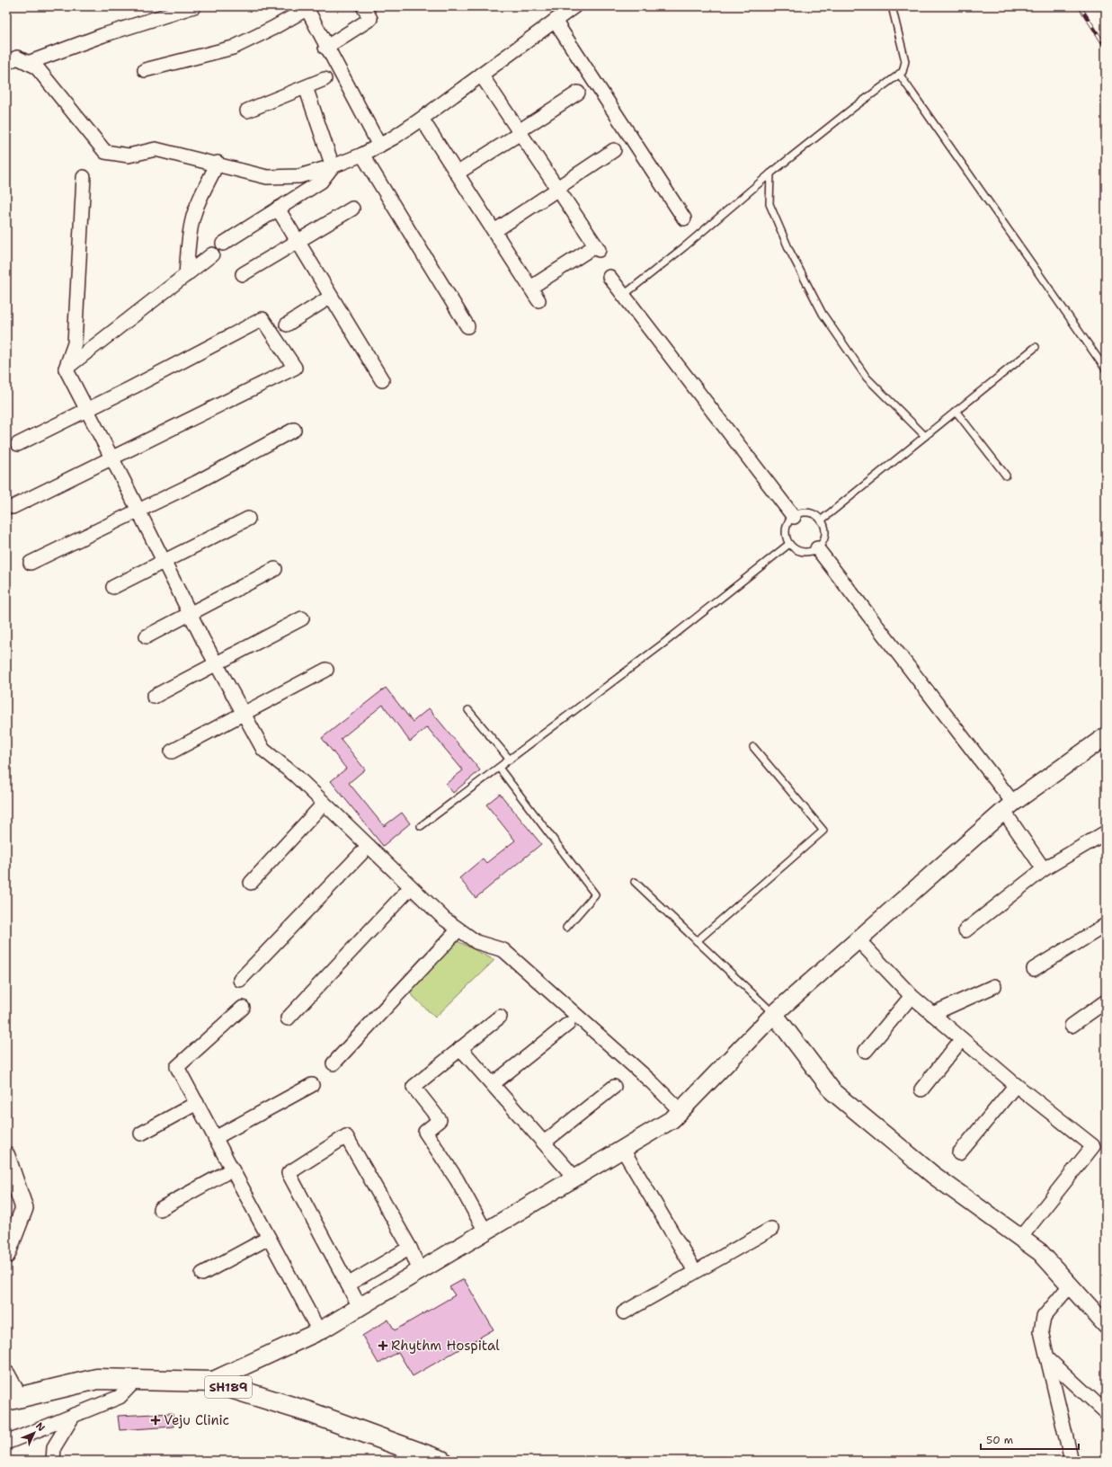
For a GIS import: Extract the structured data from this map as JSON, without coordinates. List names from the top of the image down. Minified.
{"streets":{"main road":["SH189"]},"places":{"health":["Rhythm Hospital","Veju Clinic"]},"scale_bar":"50 m","north":"top right"}
